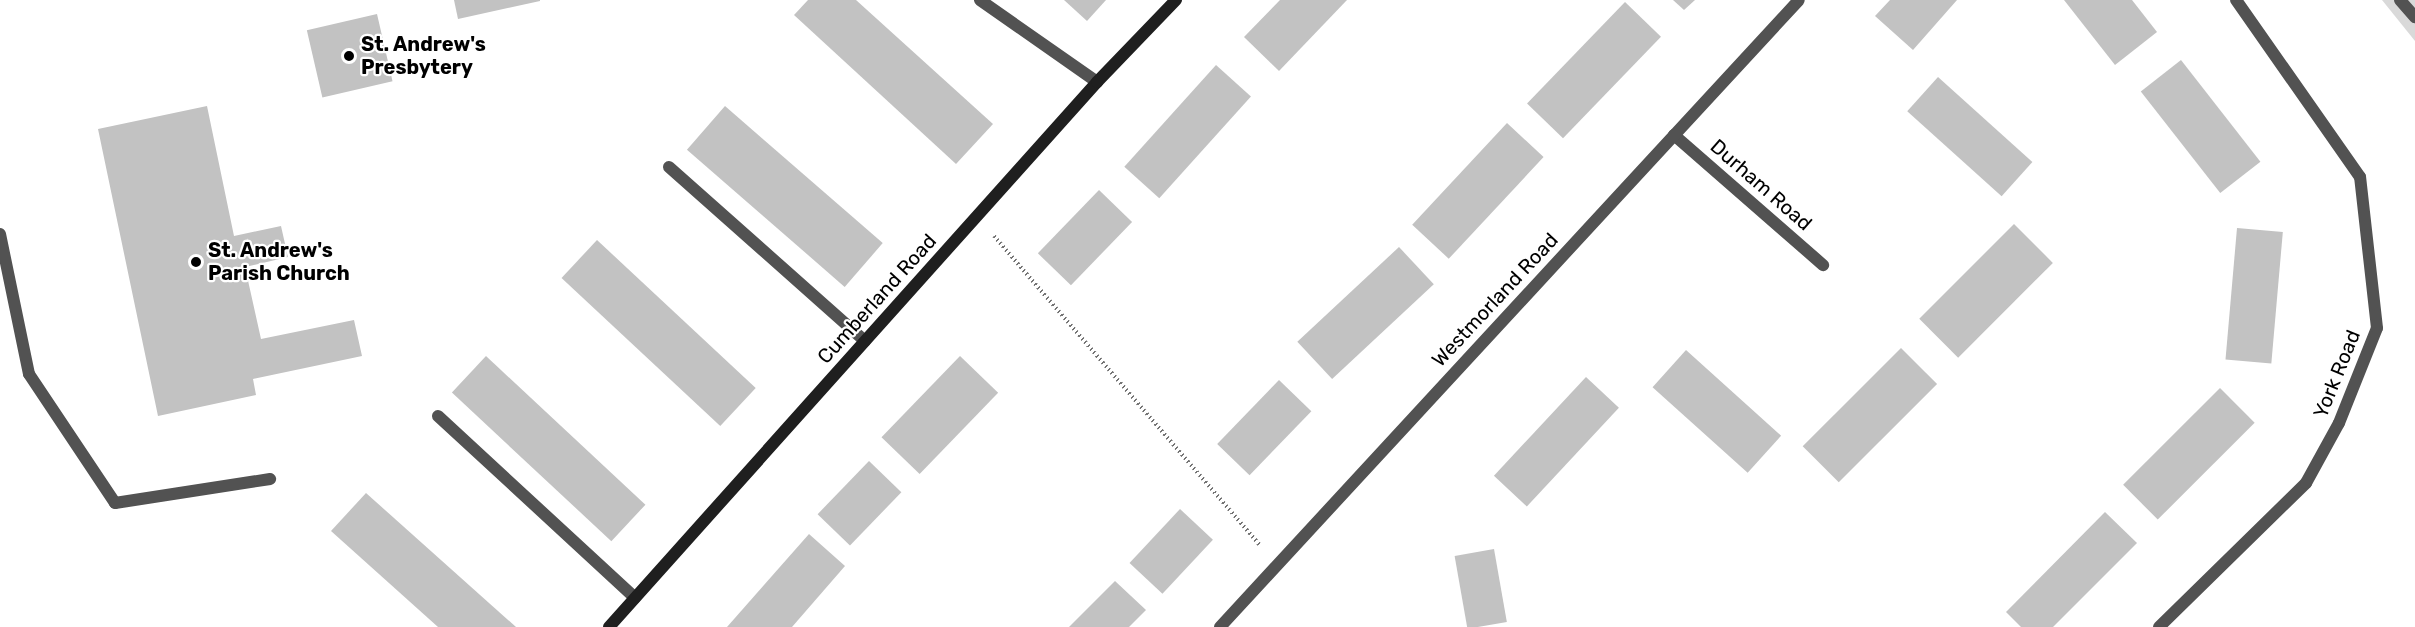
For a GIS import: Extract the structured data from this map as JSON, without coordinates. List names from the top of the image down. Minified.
{"streets":{"street":["Durham Road","Cumberland Road","Westmorland Road","York Road"]},"crossings":[["Durham Road","Westmorland Road"]],"places":["St. Andrew's Presbytery","St. Andrew's Parish Church"]}
